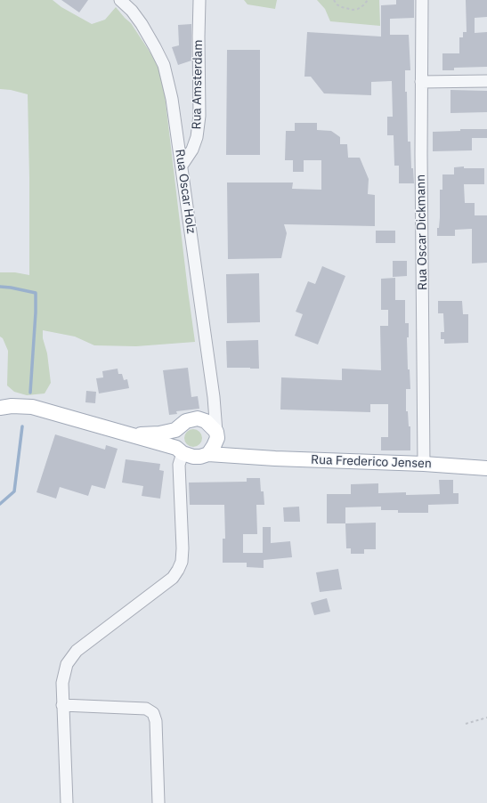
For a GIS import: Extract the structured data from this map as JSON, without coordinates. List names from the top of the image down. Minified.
{"streets":{"main road":["Rua Frederico Jensen"],"street":["Rua Amsterdam","Rua Oscar Holz","Rua Oscar Dickmann"]},"crossings":[["Rua Amsterdam","Rua Oscar Holz"],["Rua Oscar Holz","Rua Frederico Jensen"],["Rua Oscar Dickmann","Rua Frederico Jensen"]]}
